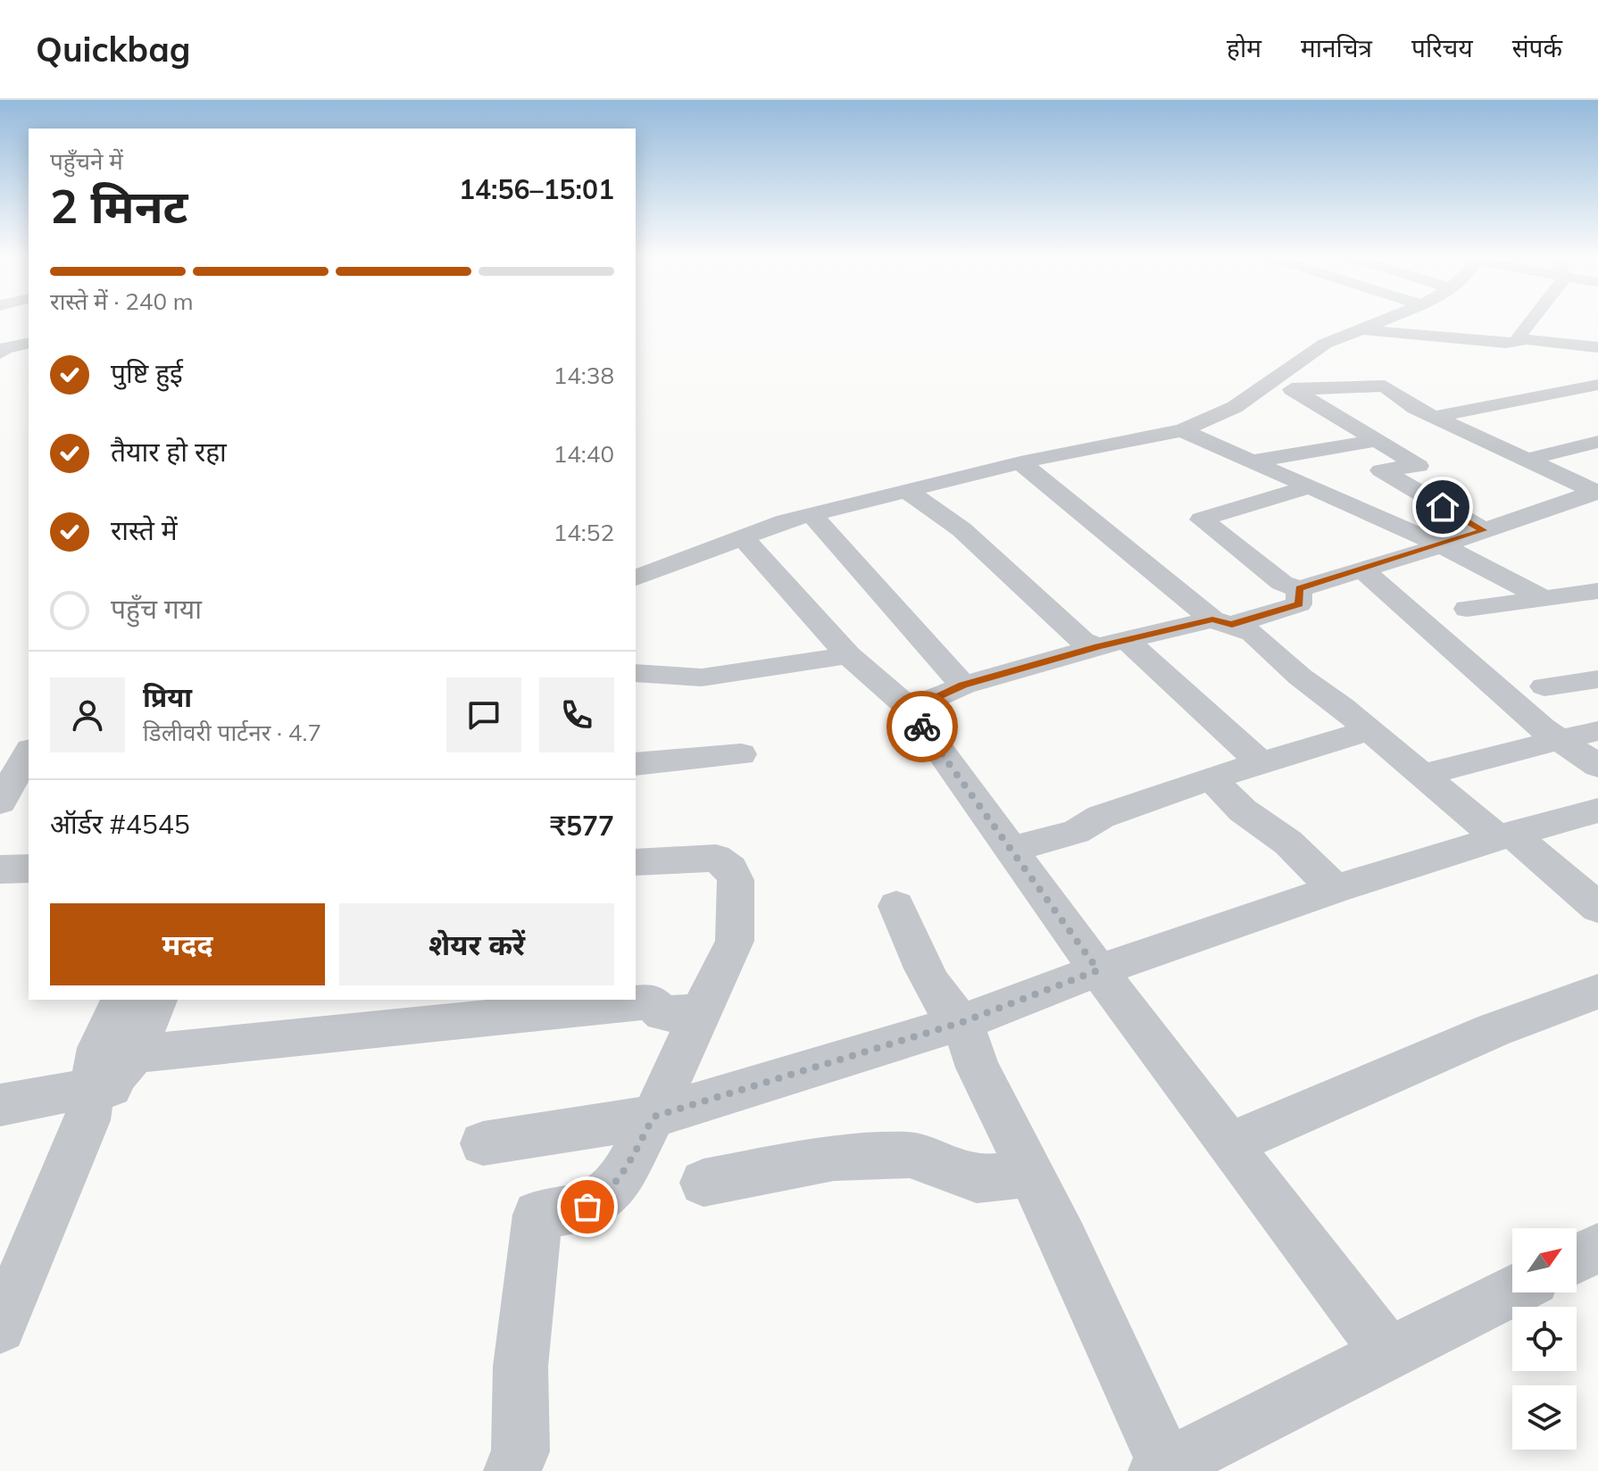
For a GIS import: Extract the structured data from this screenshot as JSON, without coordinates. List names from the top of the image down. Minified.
{"north":"top right","page":{"header":"Quickbag","nav":["होम","मानचित्र","परिचय","संपर्क"],"heading":["2 मिनट","पहुँचने में","14:56–15:01"],"panel":["प्रिया","डिलीवरी पार्टनर · 4.7","ऑर्डर #4545","₹577"],"bar":"रास्ते में · 240 m","list":[["पुष्टि हुई","14:38"],["तैयार हो रहा","14:40"],["रास्ते में","14:52"],"पहुँच गया"],"buttons":["मदद","शेयर करें"]}}
